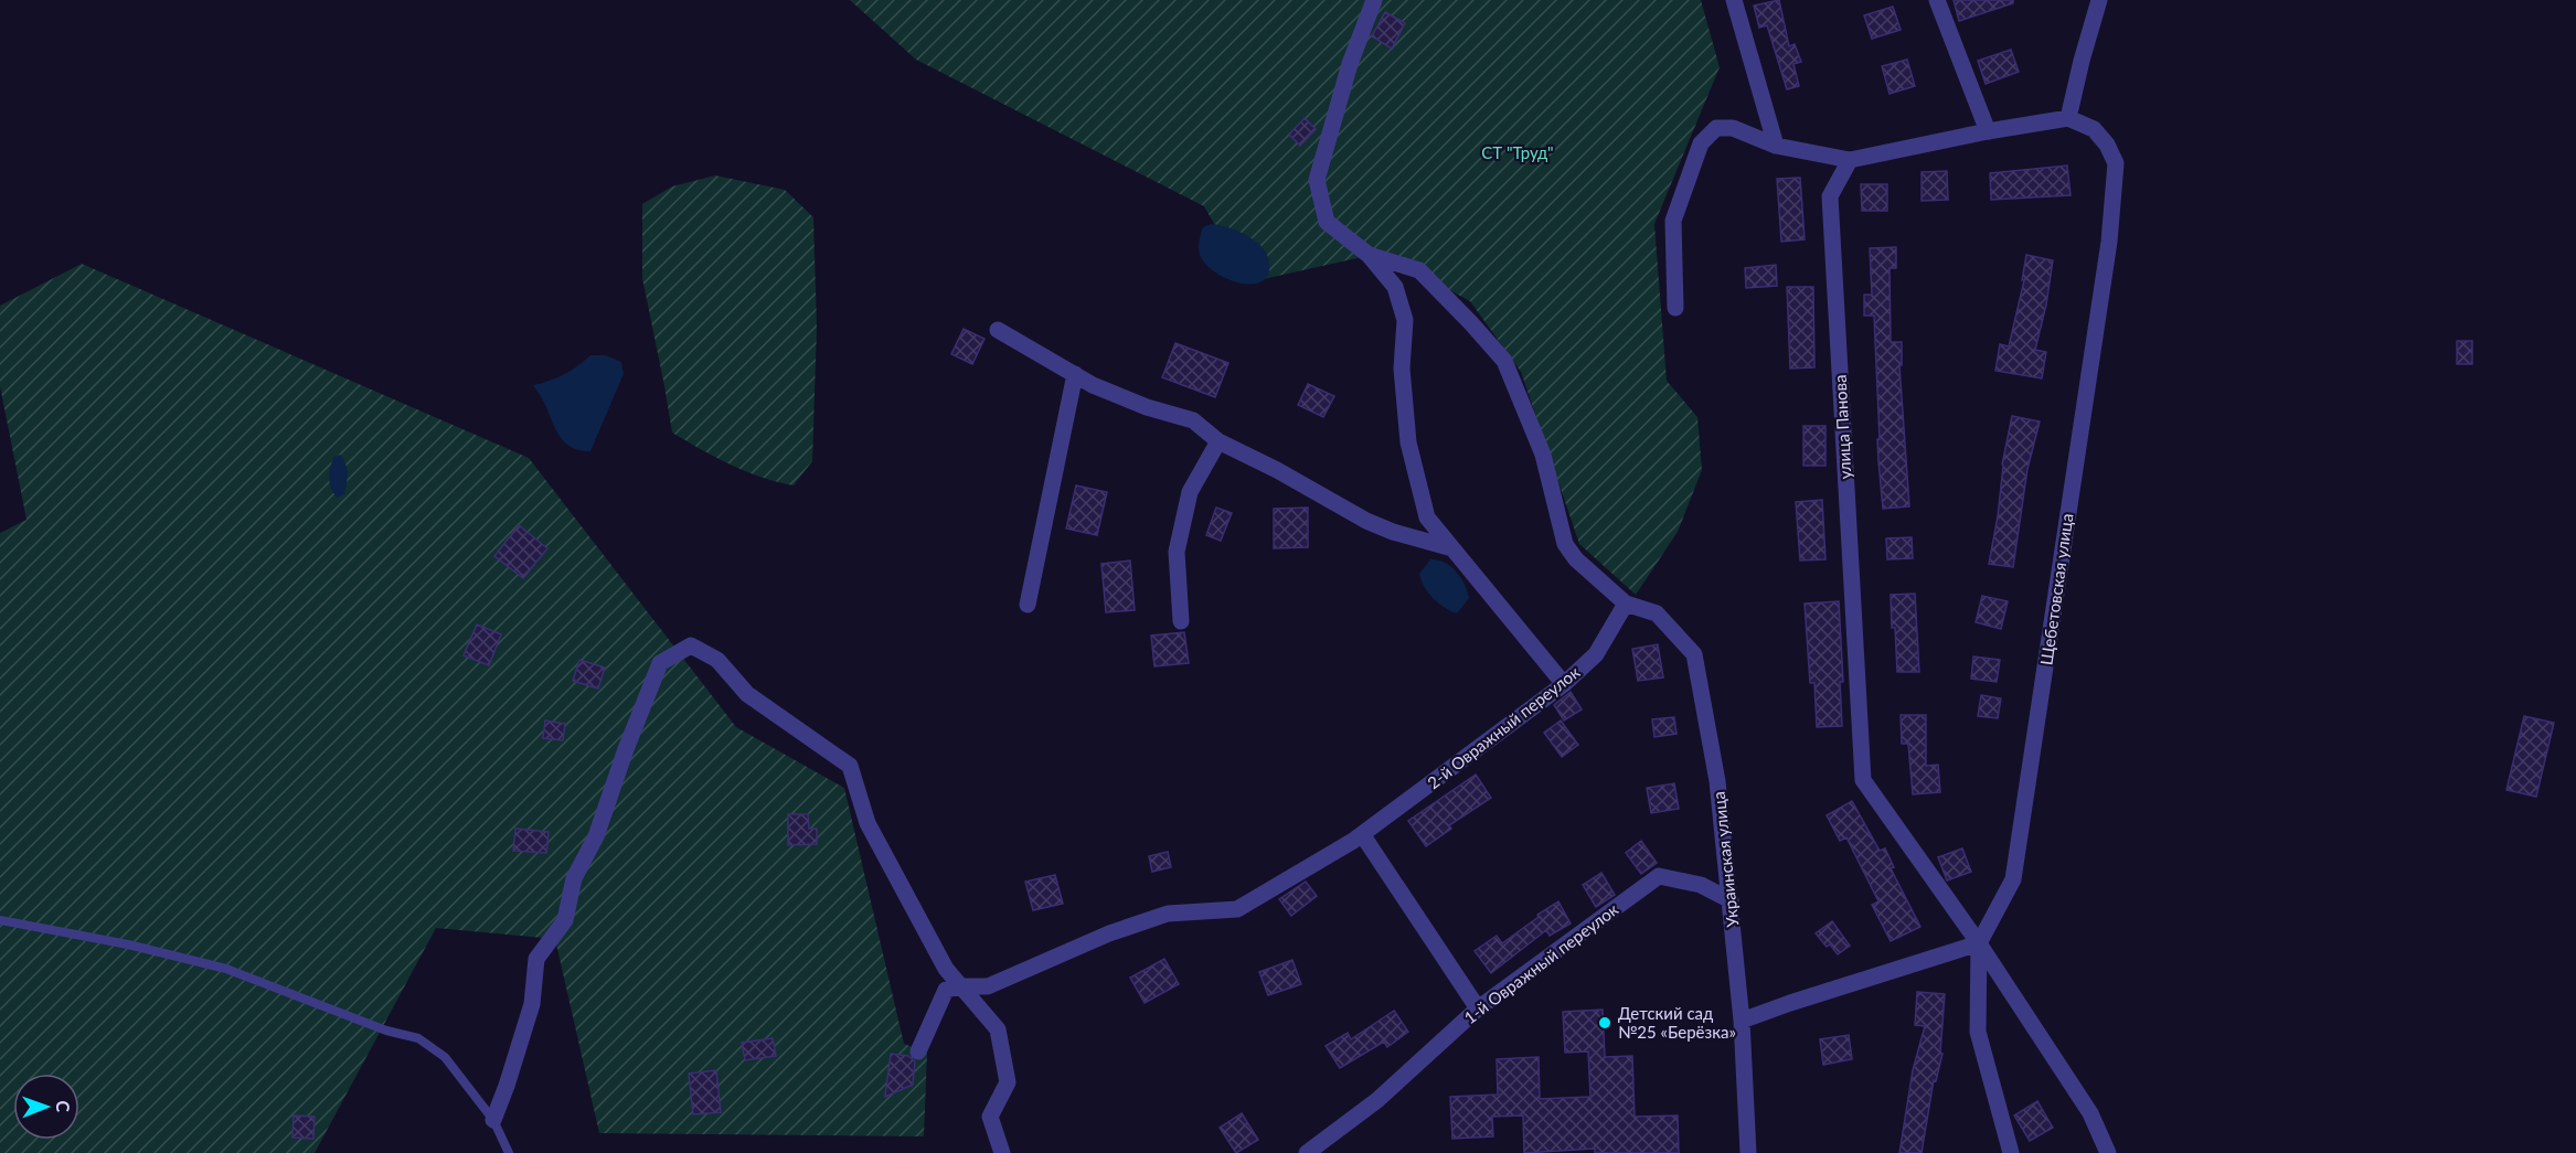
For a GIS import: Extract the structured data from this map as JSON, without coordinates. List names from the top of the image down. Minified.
{"streets":{"street":["улица Панова","Щебетовская улица","2-й Овражный переулок","Украинская улица","1-й Овражный переулок"]},"crossings":[["улица Панова","Щебетовская улица"],["2-й Овражный переулок","Украинская улица"],["Украинская улица","1-й Овражный переулок"]],"parks":["СТ \"Труд\""],"places":["Детский сад №25 «Берёзка»"],"north":"right"}
